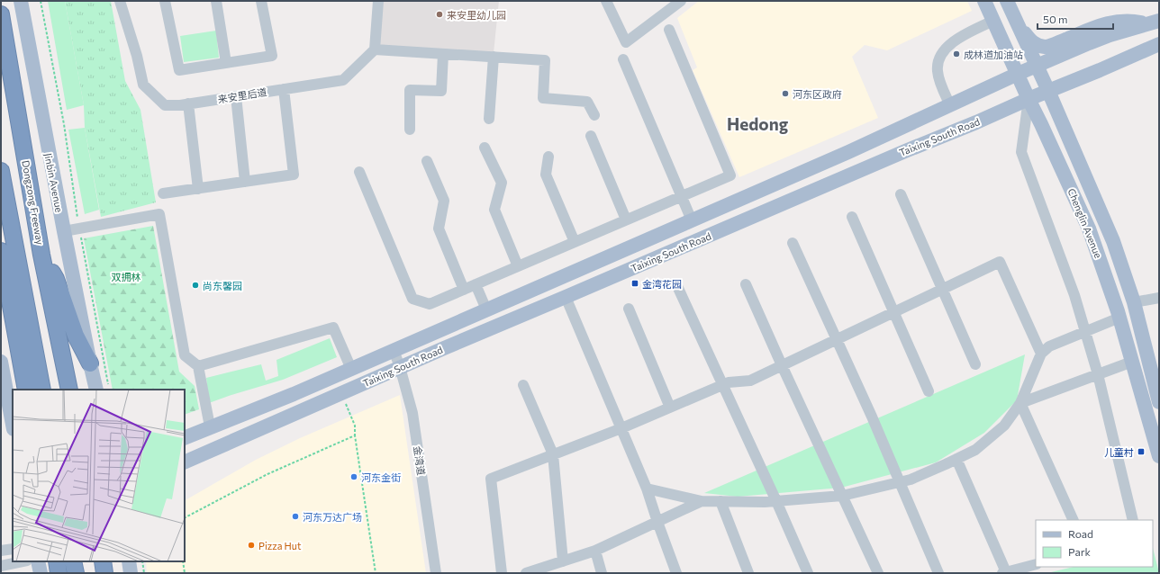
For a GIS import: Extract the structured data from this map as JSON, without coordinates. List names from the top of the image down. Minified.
{"streets":{"highway":["Dongzong Freeway"],"main road":["Taixing South Road","Jinbin Avenue","Chenglin Avenue"],"street":["来安里后道","金湾道"]},"crossings":[["Taixing South Road","Chenglin Avenue"],["Taixing South Road","金湾道"]],"districts":["Hedong"],"parks":["双拥林"],"places":{"other":["来安里幼儿园","成林道加油站","河东区政府","尚东馨园","河东金街","河东万达广场","Pizza Hut"],"transit":["金湾花园","儿童村"]},"legend":["Road","Park"],"scale_bar":"50 m"}
